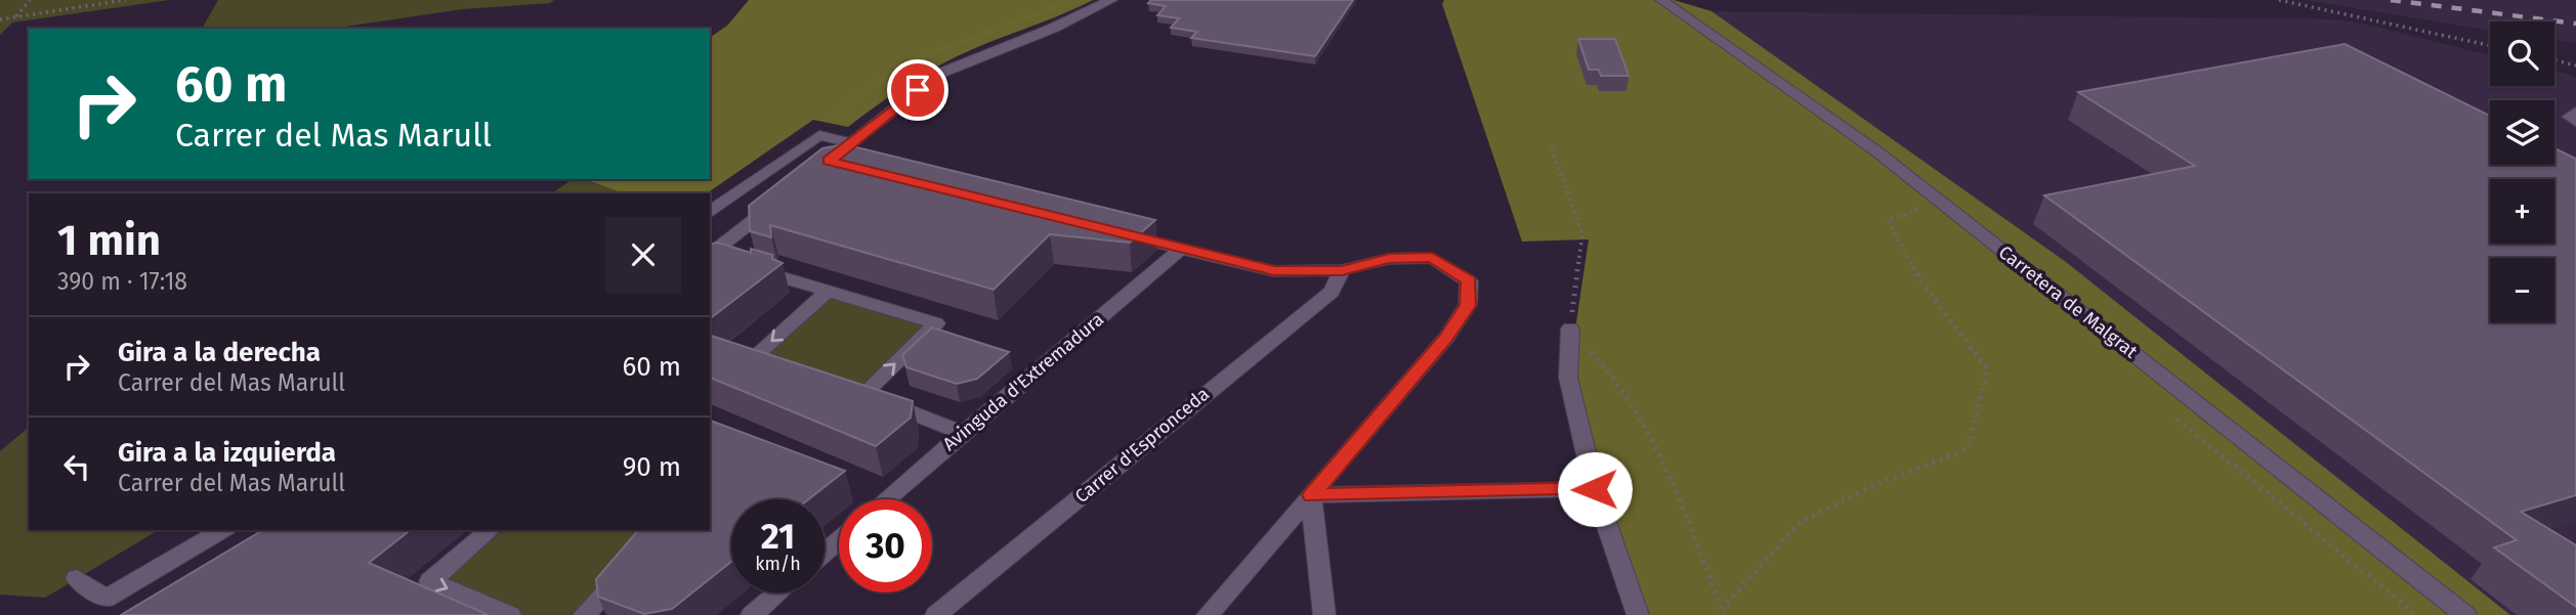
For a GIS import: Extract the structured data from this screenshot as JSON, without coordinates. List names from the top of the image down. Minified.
{"streets":{"street":["Carretera de Malgrat","Avinguda d'Extremadura","Carrer d'Espronceda"]},"page":{"map_buttons":["+","−"],"turn":["60 m","Carrer del Mas Marull"],"heading":["1 min","390 m · 17:18"],"list":[{"name":"Gira a la derecha","note":"Carrer del Mas Marull","value":"60 m"},{"name":"Gira a la izquierda","note":"Carrer del Mas Marull","value":"90 m"}],"speed":"21 km/h","limit":"30"}}
